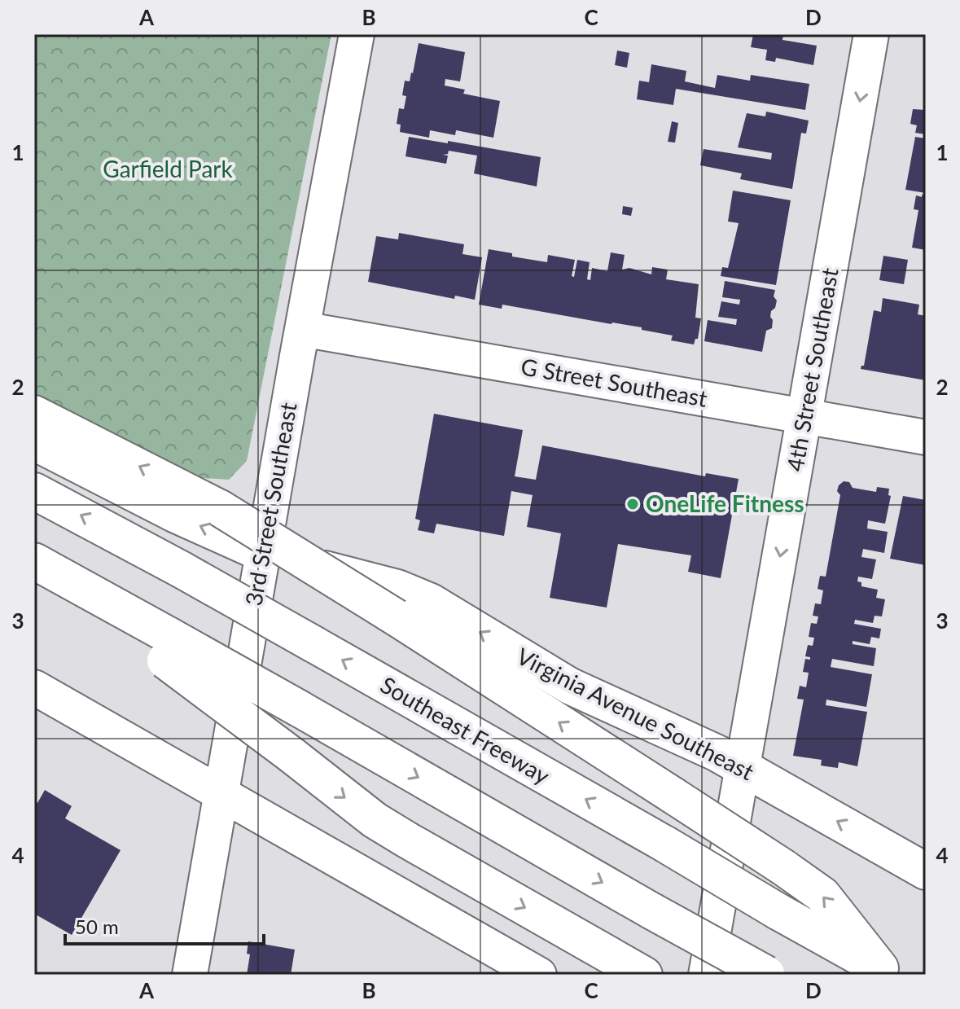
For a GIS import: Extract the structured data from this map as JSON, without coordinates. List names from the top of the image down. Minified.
{"streets":{"main road":["Virginia Avenue Southeast","Southeast Freeway"],"street":["4th Street Southeast","G Street Southeast","3rd Street Southeast"]},"crossings":[["4th Street Southeast","G Street Southeast"],["4th Street Southeast","Virginia Avenue Southeast"],["G Street Southeast","3rd Street Southeast"],["3rd Street Southeast","Virginia Avenue Southeast"]],"one_way":["4th Street Southeast"],"parks":["Garfield Park"],"places":["OneLife Fitness"],"scale_bar":"50 m","grid":{"columns":["A","B","C","D"],"rows":["1","2","3","4"]}}
